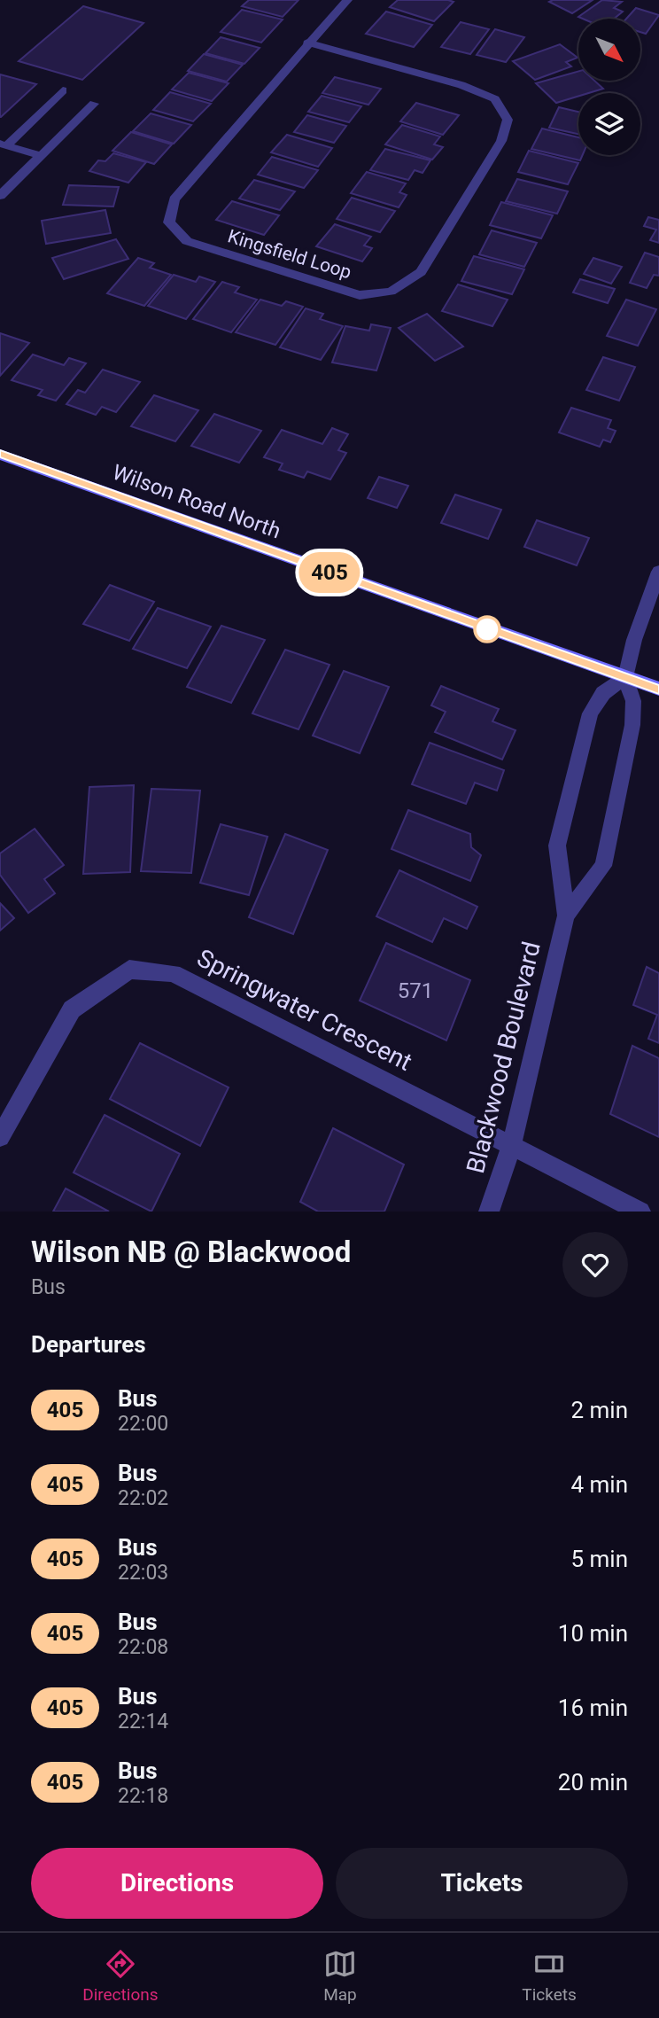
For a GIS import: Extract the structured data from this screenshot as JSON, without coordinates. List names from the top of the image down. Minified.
{"streets":{"street":["Kingsfield Loop","Wilson Road North","Springwater Crescent","Blackwood Boulevard"]},"crossings":[["Wilson Road North","Blackwood Boulevard"],["Springwater Crescent","Blackwood Boulevard"]],"lines":["bus line 405"],"house_numbers":["571"],"north":"bottom right","page":{"on_map":"405","heading":[["Wilson NB @ Blackwood","Bus"],"Departures"],"list":[{"mark":"405","name":"Bus","note":"22:00","value":"2 min"},{"mark":"405","name":"Bus","note":"22:02","value":"4 min"},{"mark":"405","name":"Bus","note":"22:03","value":"5 min"},{"mark":"405","name":"Bus","note":"22:08","value":"10 min"},{"mark":"405","name":"Bus","note":"22:14","value":"16 min"},{"mark":"405","name":"Bus","note":"22:18","value":"20 min"}],"buttons":["Directions","Tickets"],"tabs":["Directions","Map","Tickets"]}}
